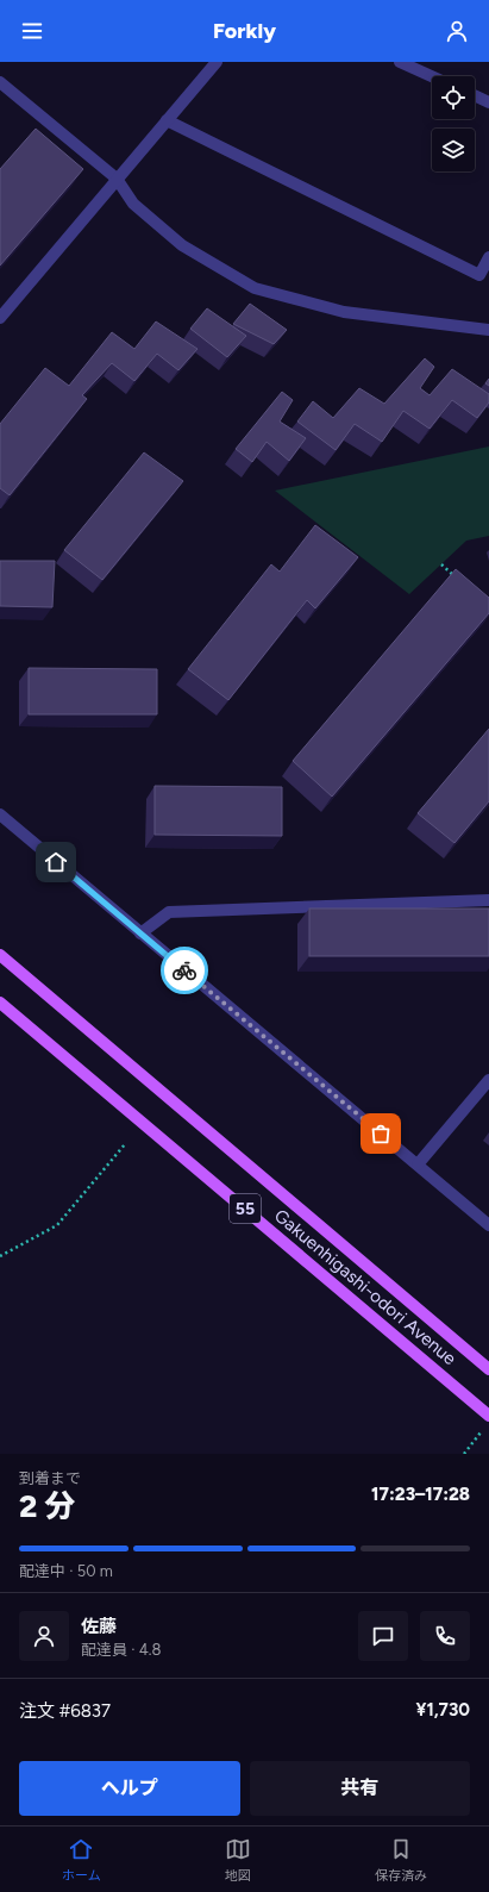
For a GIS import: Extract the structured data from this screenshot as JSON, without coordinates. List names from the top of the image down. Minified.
{"streets":{"main road":["55","Gakuenhigashi-odori Avenue"]},"page":{"header":"Forkly","heading":["2 分","到着まで","17:23–17:28"],"panel":["佐藤","配達員 · 4.8","注文 #6837","¥1,730"],"bar":"配達中 · 50 m","buttons":["ヘルプ","共有"],"tabs":["ホーム","地図","保存済み"]}}
